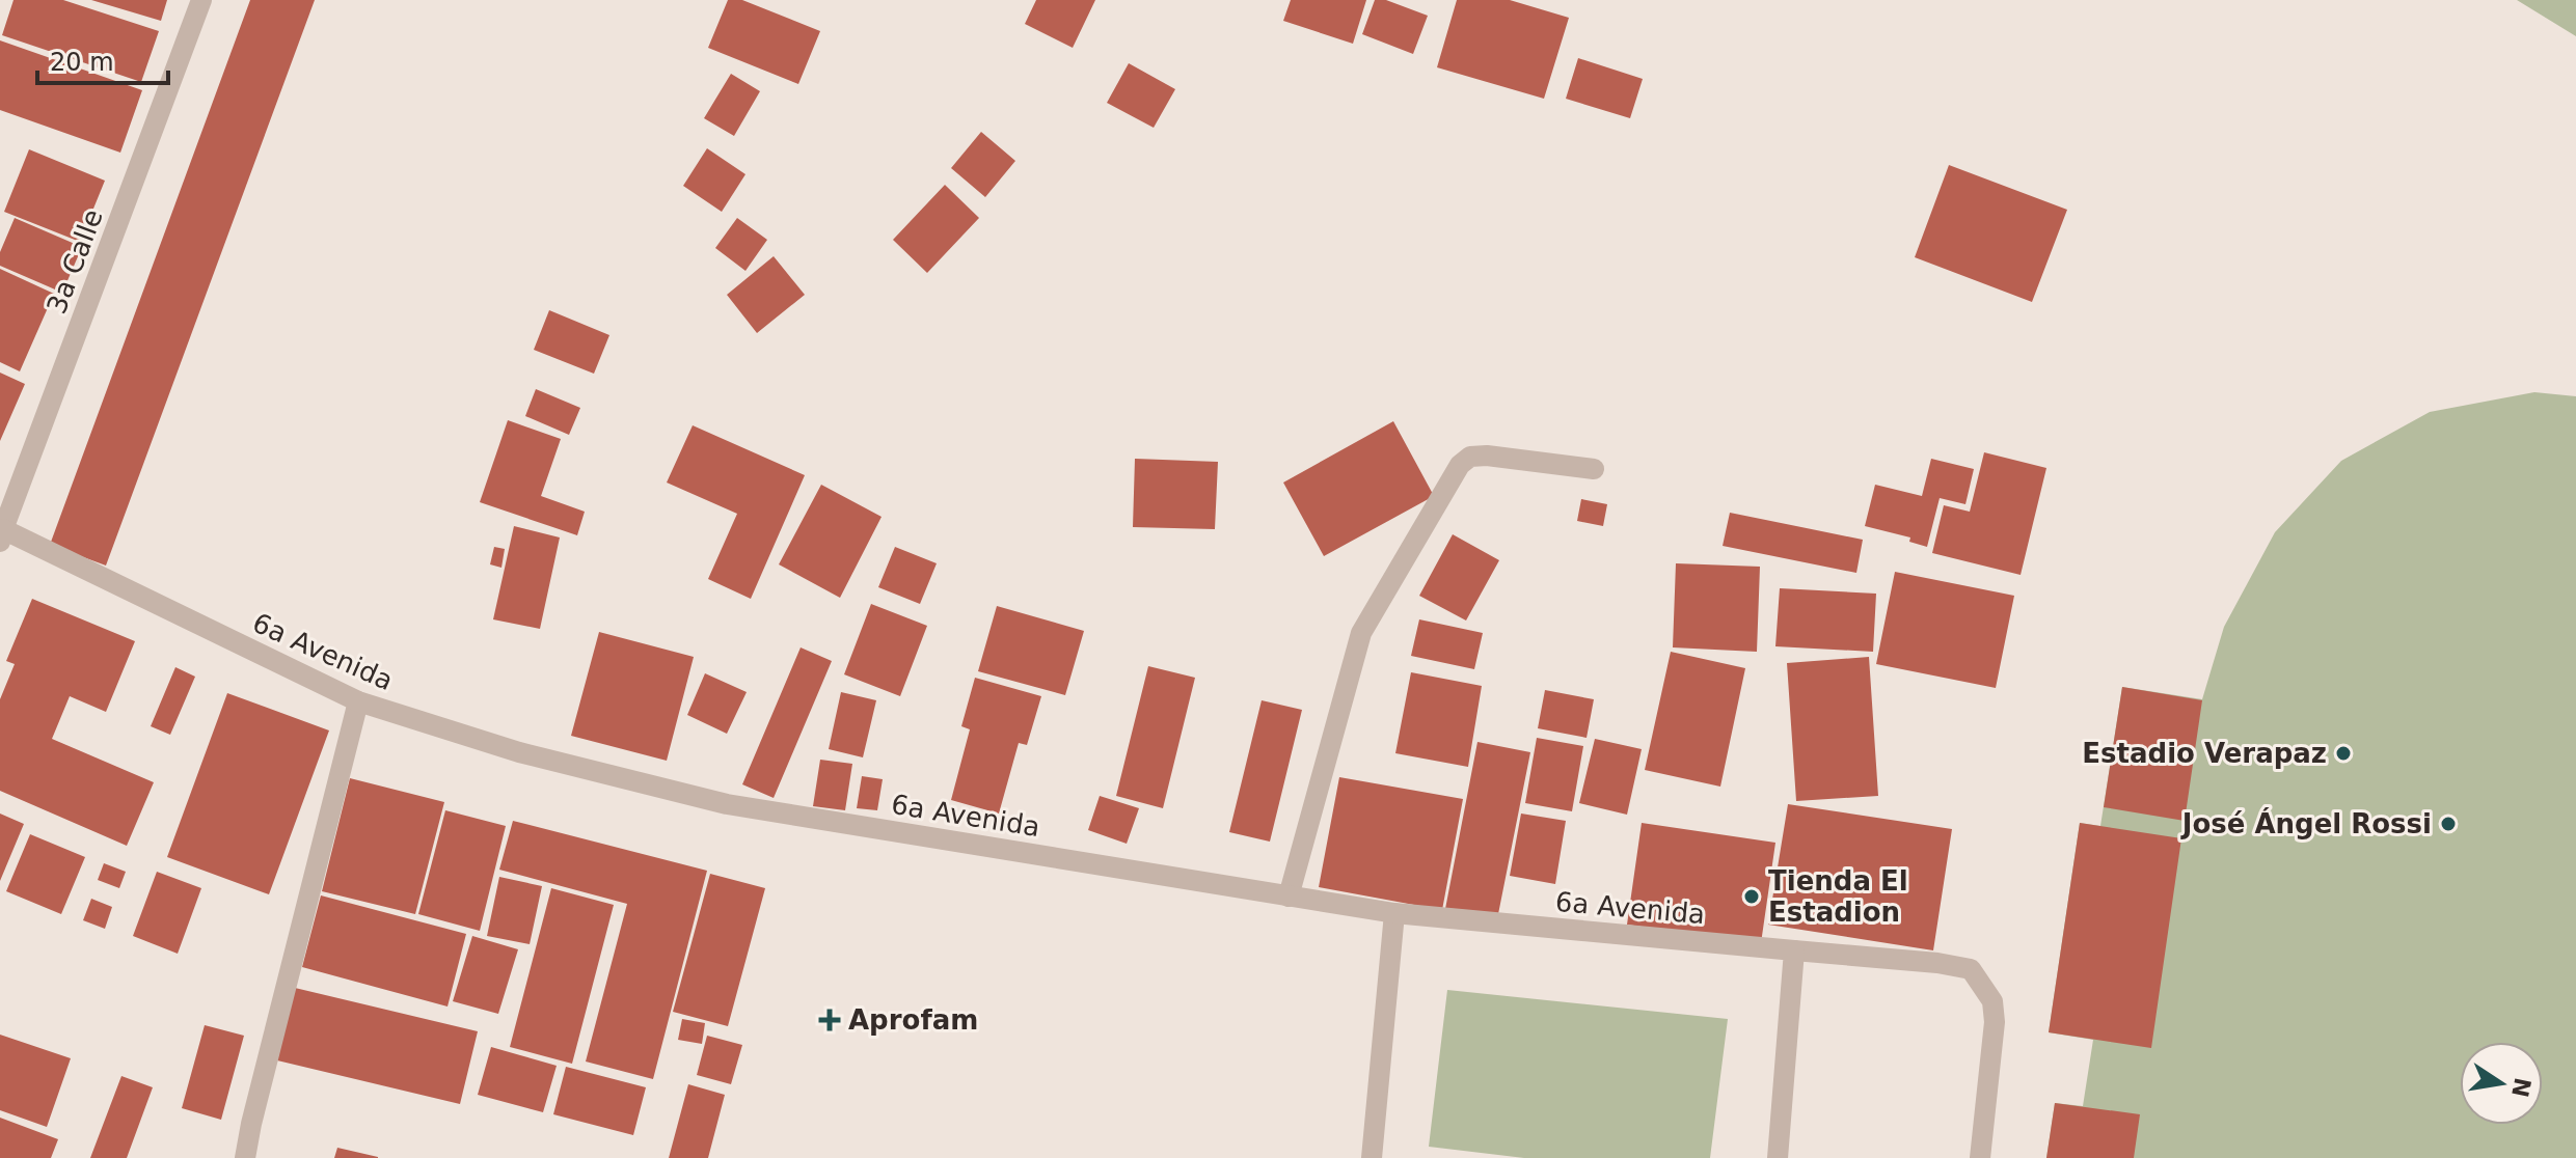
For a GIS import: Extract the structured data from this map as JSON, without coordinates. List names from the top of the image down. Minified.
{"streets":{"street":["3a Calle","6a Avenida"]},"crossings":[["3a Calle","6a Avenida"]],"places":{"other":["Estadio Verapaz","José Ángel Rossi","Tienda El Estadion"],"health":["Aprofam"]},"scale_bar":"20 m","north":"right"}
